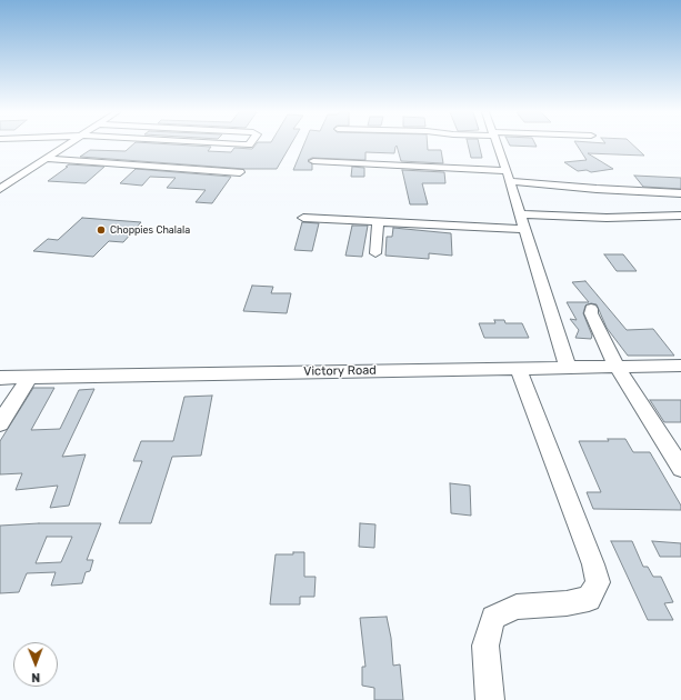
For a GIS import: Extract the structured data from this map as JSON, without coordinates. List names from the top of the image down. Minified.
{"streets":{"street":["Victory Road"]},"places":["Choppies Chalala"],"north":"bottom"}
